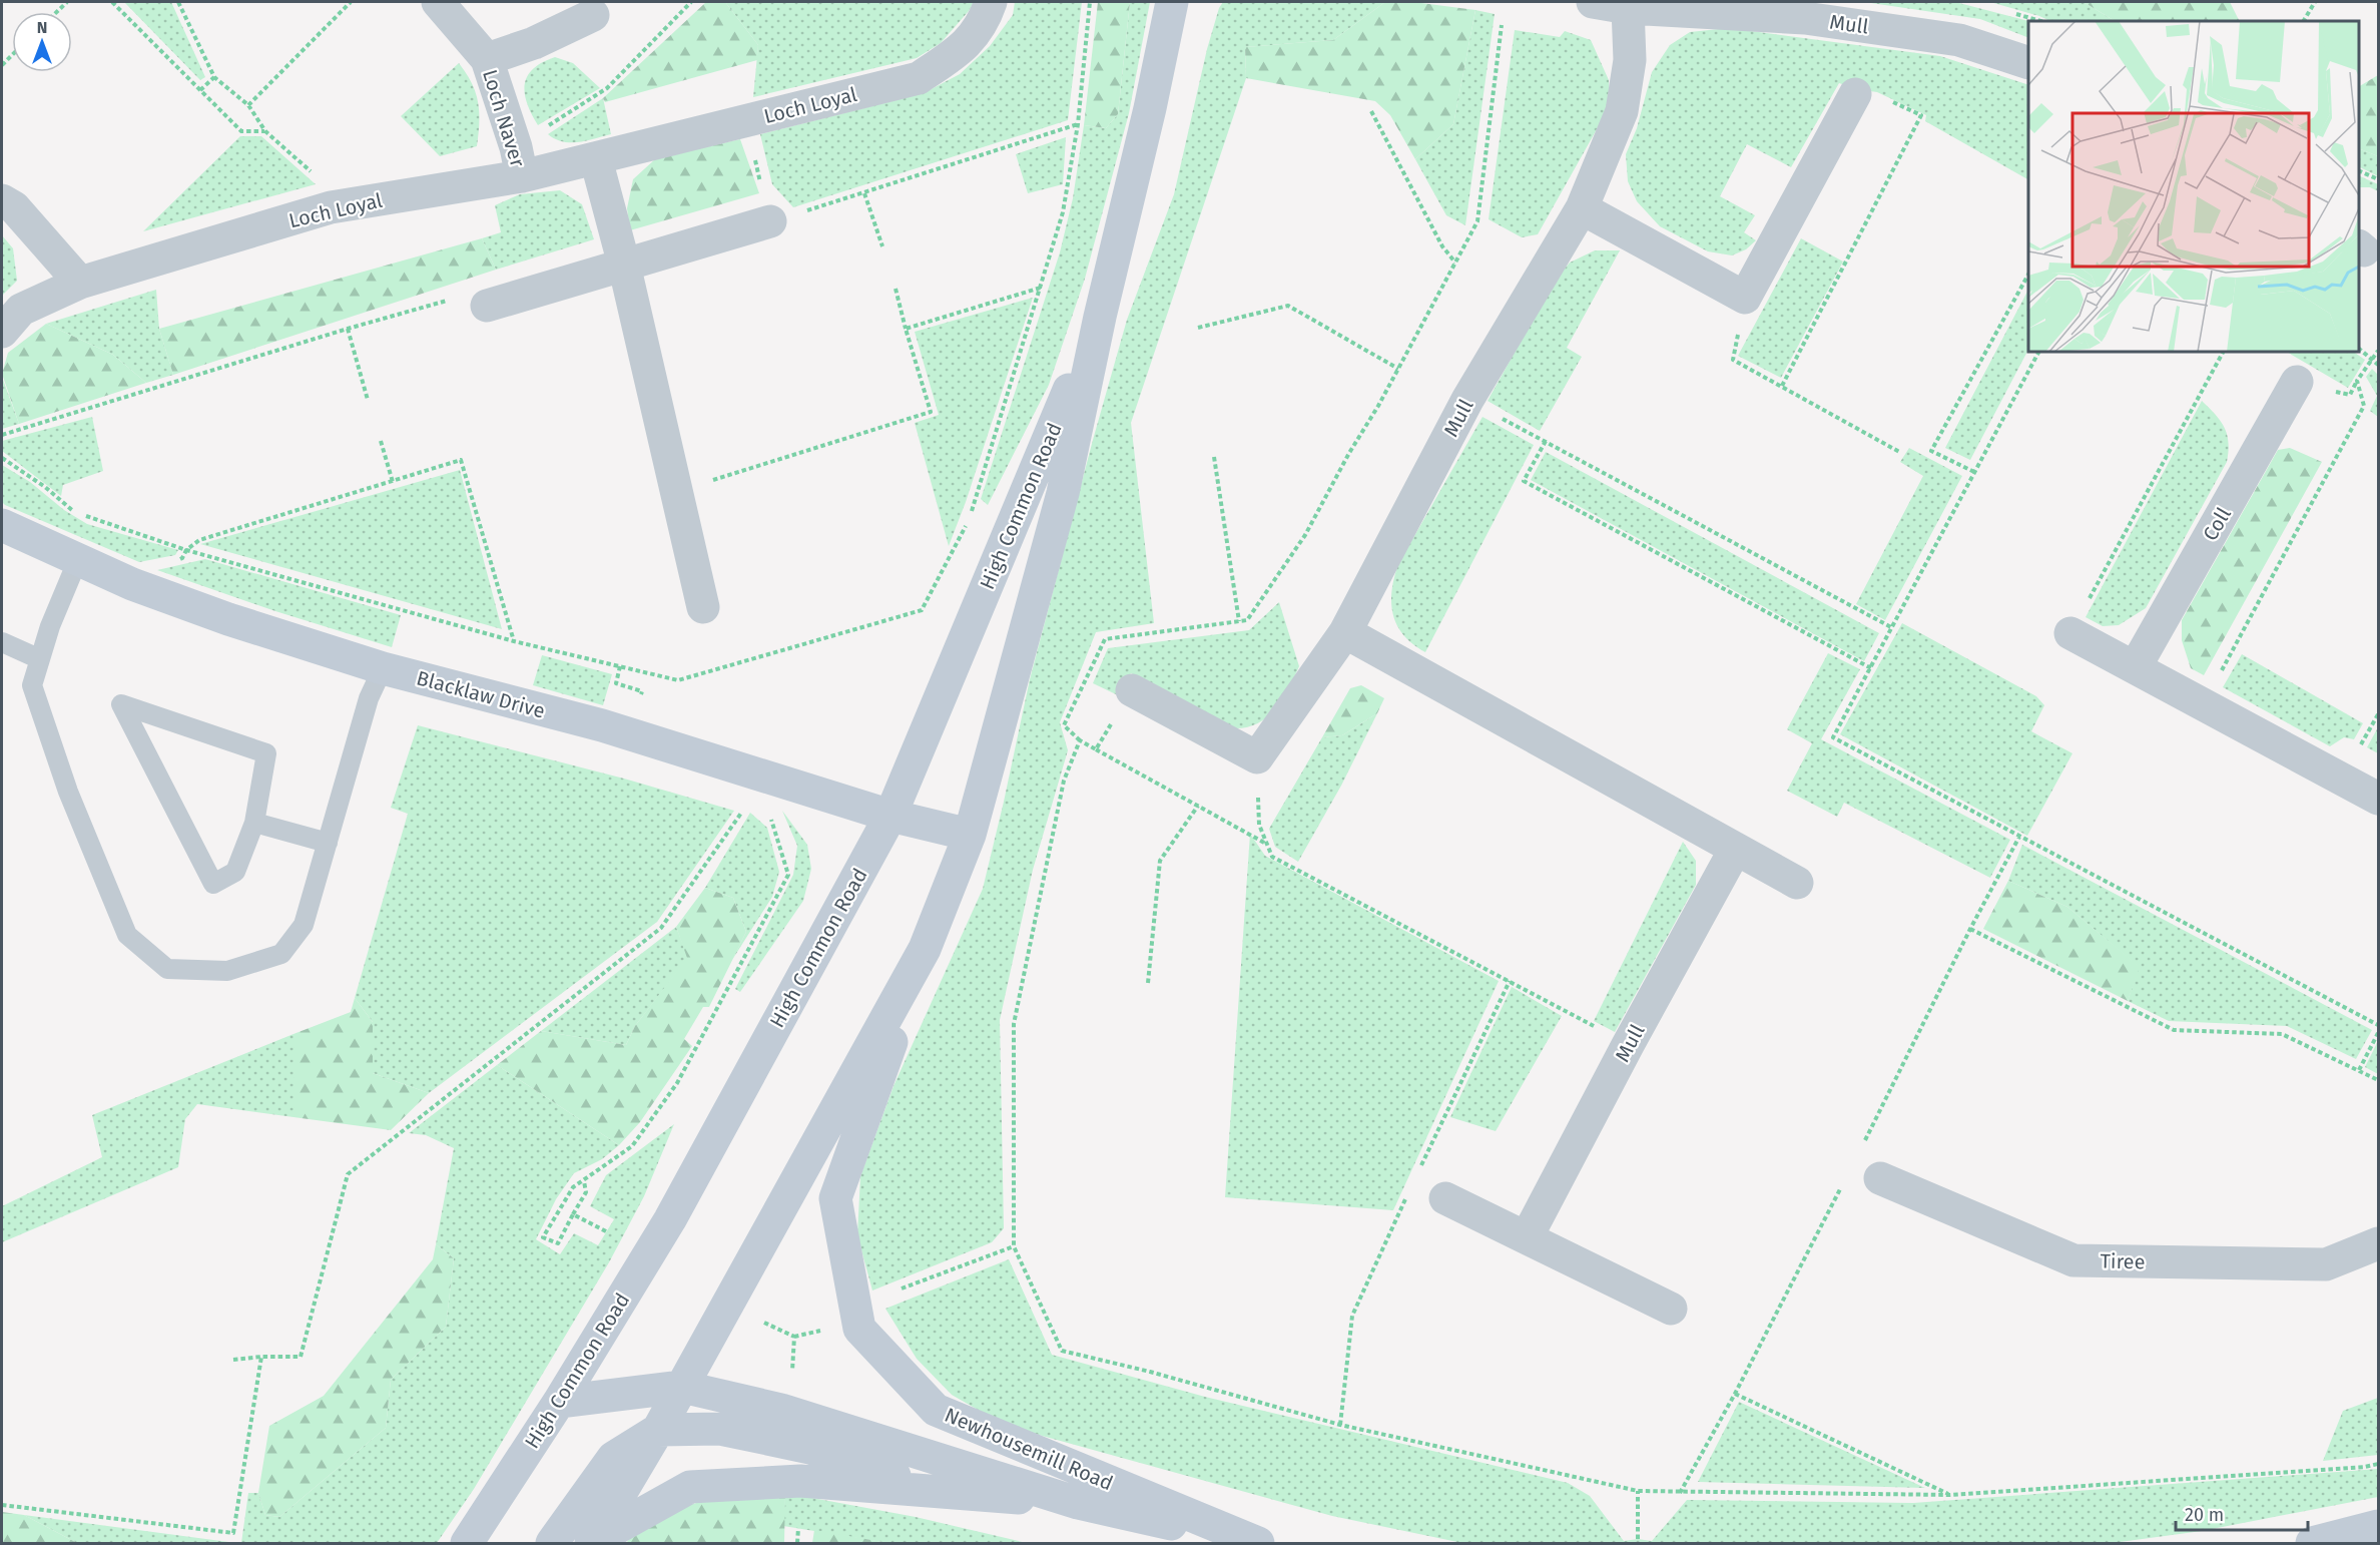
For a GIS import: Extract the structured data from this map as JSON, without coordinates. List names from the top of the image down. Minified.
{"streets":{"street":["Mull","Loch Loyal","Loch Naver","High Common Road","Coll","Blacklaw Drive","Tiree","Newhousemill Road"]},"crossings":[["Loch Loyal","Loch Naver"],["High Common Road","Blacklaw Drive"],["High Common Road","Newhousemill Road"]],"scale_bar":"20 m","north":"top"}
